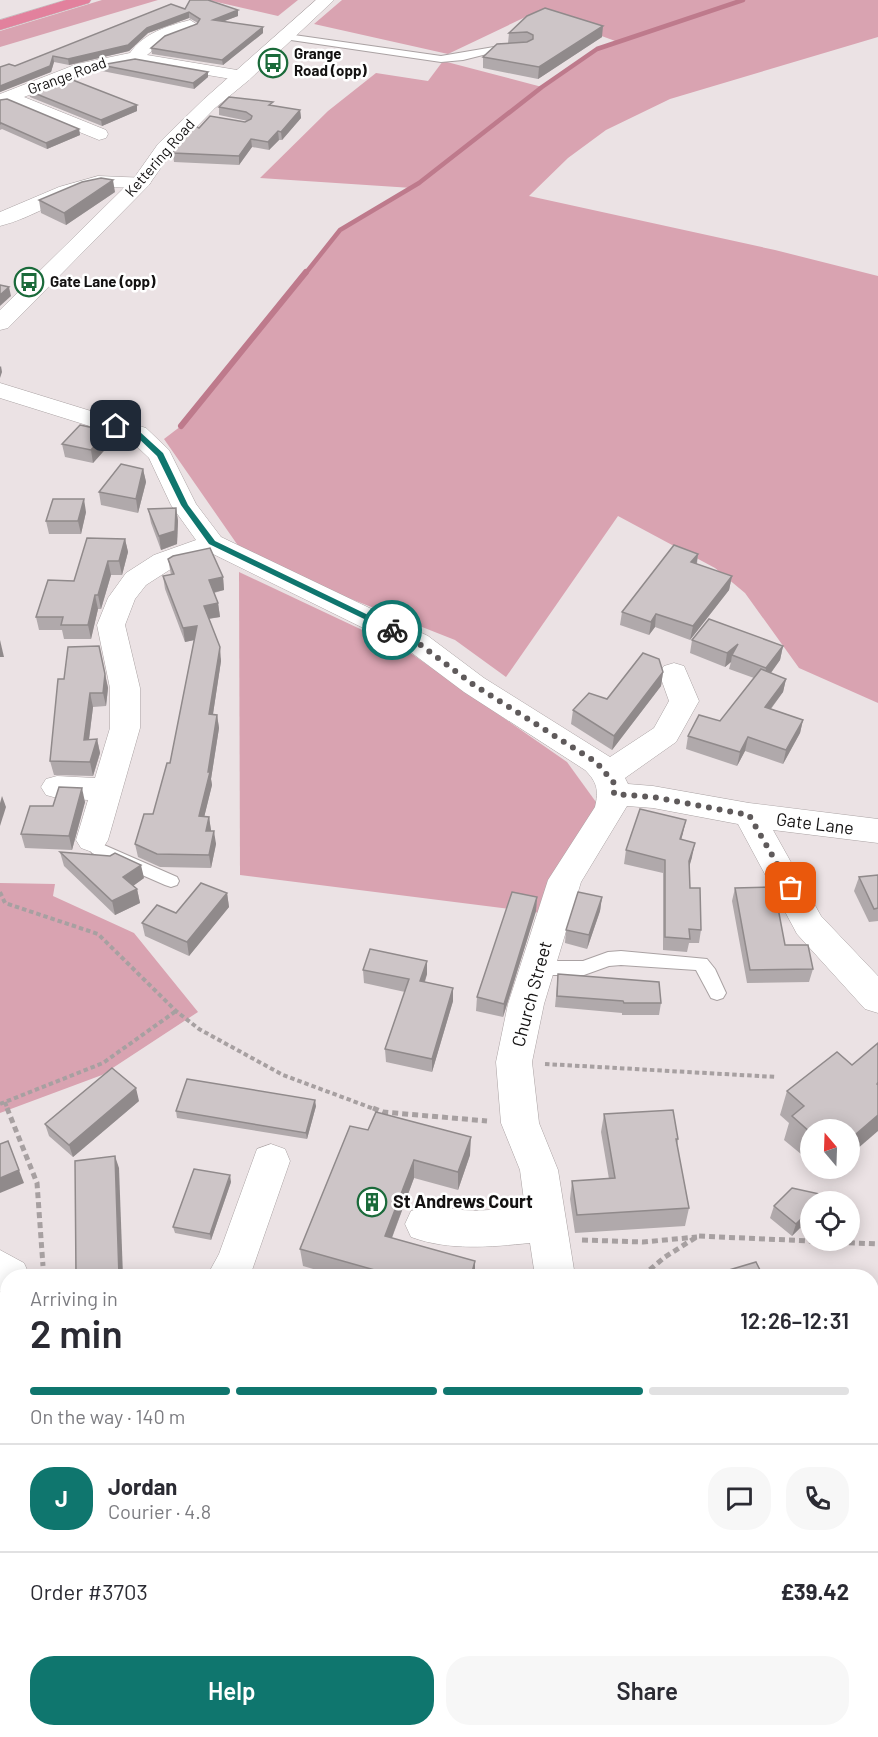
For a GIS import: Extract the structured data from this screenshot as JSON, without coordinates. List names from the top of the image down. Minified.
{"streets":{"street":["Grange Road","Kettering Road","Gate Lane","Church Street"]},"crossings":[["Grange Road","Kettering Road"],["Gate Lane","Church Street"]],"places":{"bus stop":["Grange Road (opp)","Gate Lane (opp)"],"building":["St Andrews Court"]},"north":"top","page":{"heading":["2 min","Arriving in","12:26–12:31"],"panel":["Jordan","Courier · 4.8","Order #3703","£39.42"],"bar":"On the way · 140 m","round":"J","buttons":["Help","Share"]}}
